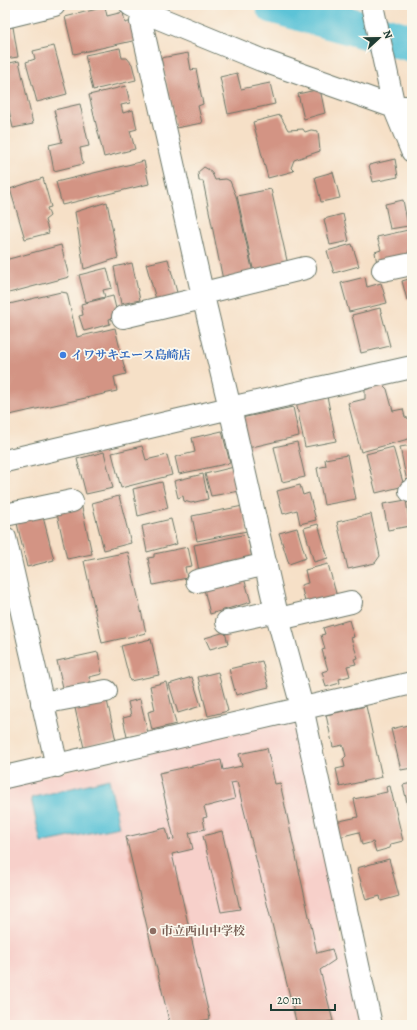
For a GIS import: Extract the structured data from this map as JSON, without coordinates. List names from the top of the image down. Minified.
{"places":["イワサキエース島崎店","市立西山中学校"],"scale_bar":"20 m","north":"right"}
